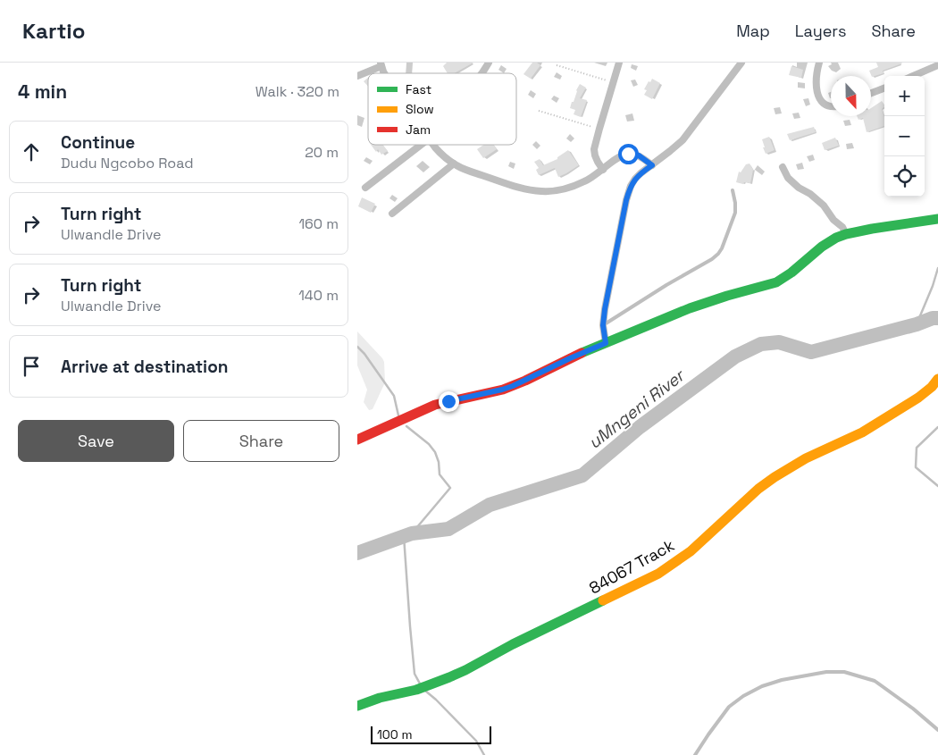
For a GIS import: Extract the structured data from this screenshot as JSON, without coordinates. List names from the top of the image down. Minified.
{"streets":{"street":["84067 Track"]},"water":["uMngeni River"],"legend":["Fast","Slow","Jam"],"scale_bar":"100 m","north":"bottom","page":{"header":"Kartio","nav":["Map","Layers","Share"],"heading":["4 min","Walk · 320 m"],"map_buttons":["+","−"],"list":[["Continue","Dudu Ngcobo Road","20 m"],["Turn right","Ulwandle Drive","160 m"],["Turn right","Ulwandle Drive","140 m"],"Arrive at destination"],"buttons":["Save","Share"],"scale":"100 m"}}
